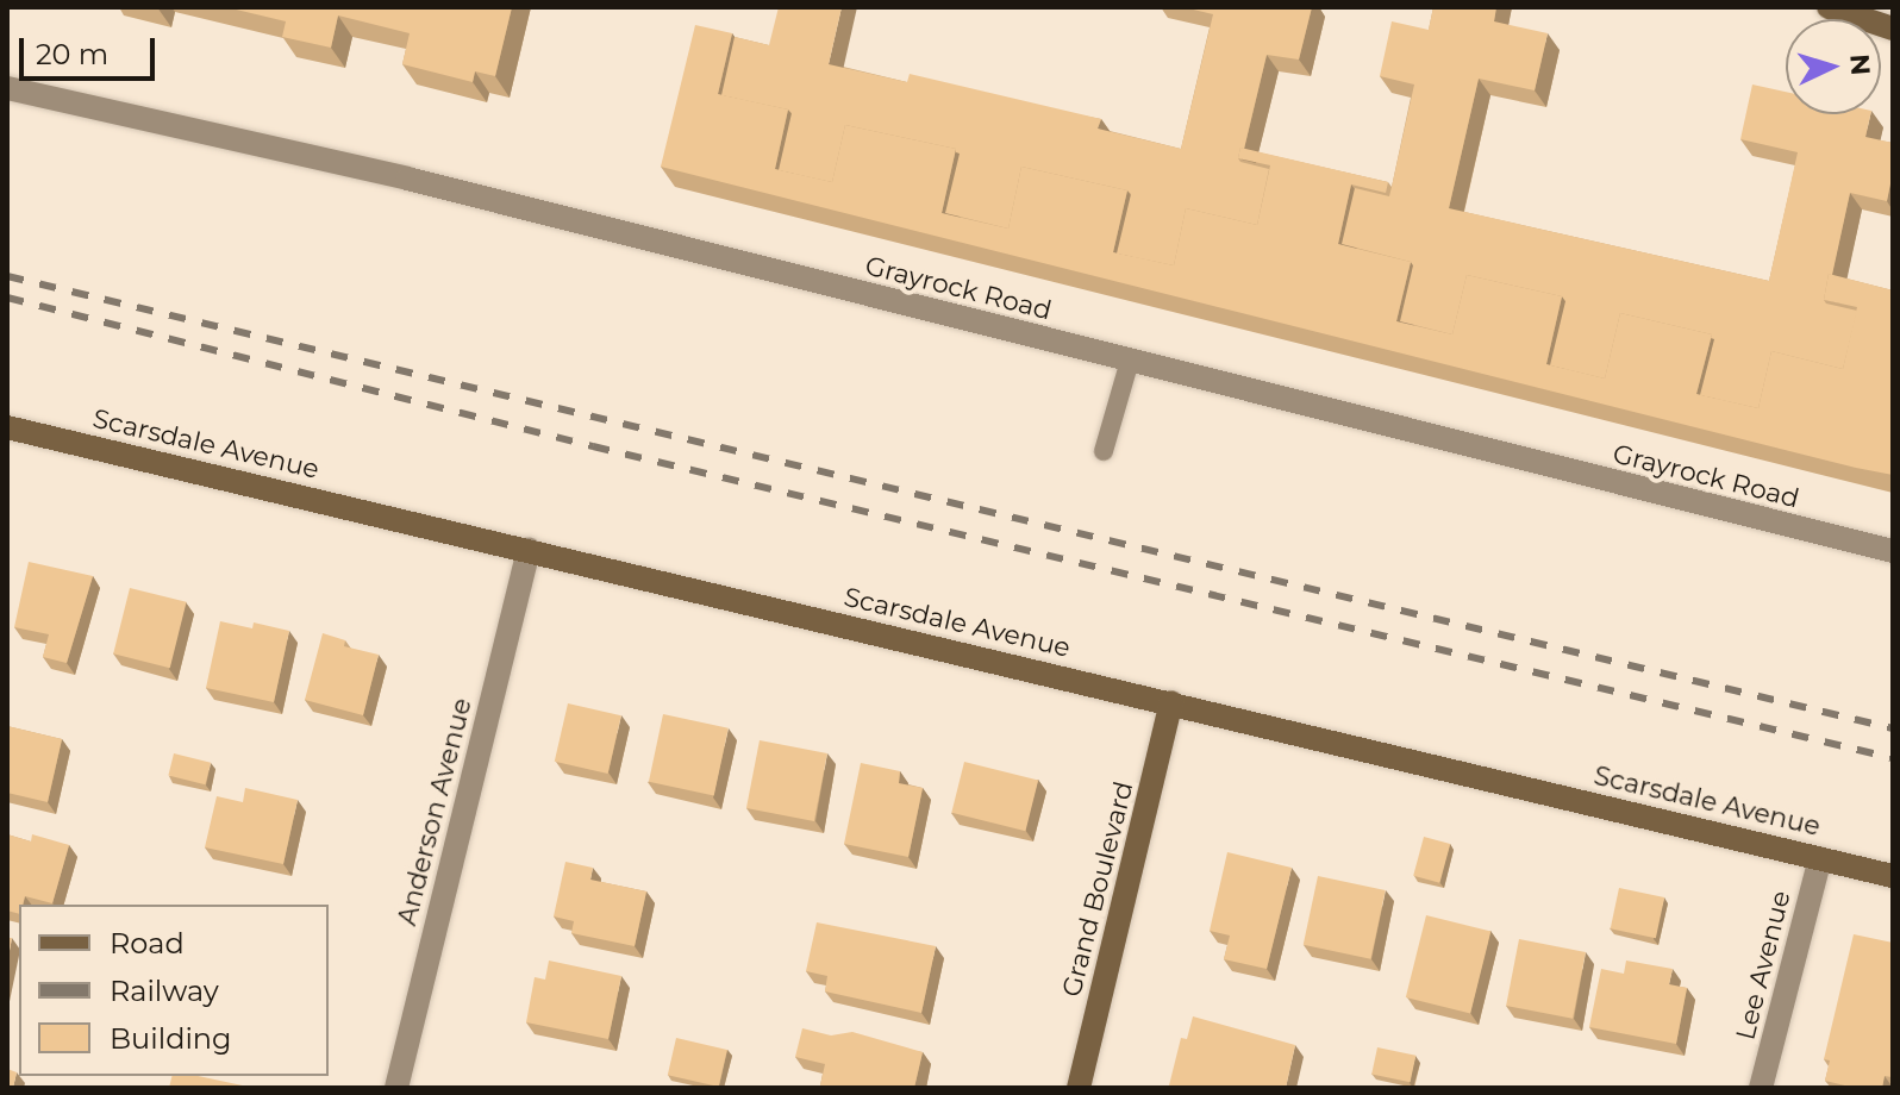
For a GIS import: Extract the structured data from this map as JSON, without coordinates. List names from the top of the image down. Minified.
{"streets":{"street":["Grayrock Road","Scarsdale Avenue","Anderson Avenue","Grand Boulevard","Lee Avenue"]},"crossings":[["Scarsdale Avenue","Anderson Avenue"],["Scarsdale Avenue","Grand Boulevard"],["Scarsdale Avenue","Lee Avenue"]],"legend":["Road","Railway","Building"],"scale_bar":"20 m","north":"right"}
